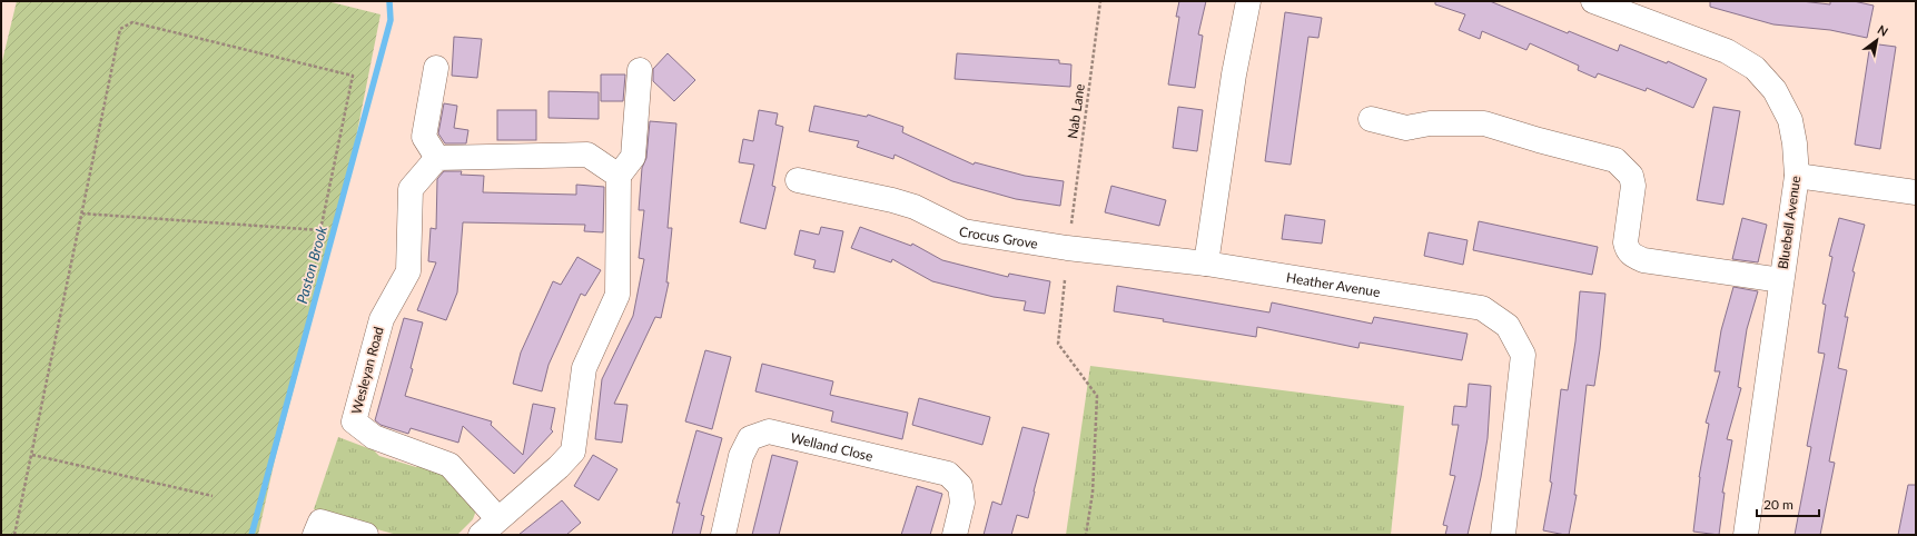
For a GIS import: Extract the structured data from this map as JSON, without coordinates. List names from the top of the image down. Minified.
{"streets":{"street":["Bluebell Avenue","Crocus Grove","Heather Avenue","Wesleyan Road","Welland Close"],"path":["Nab Lane"]},"crossings":[["Crocus Grove","Heather Avenue"]],"water":["Paston Brook"],"scale_bar":"20 m","north":"top right"}
